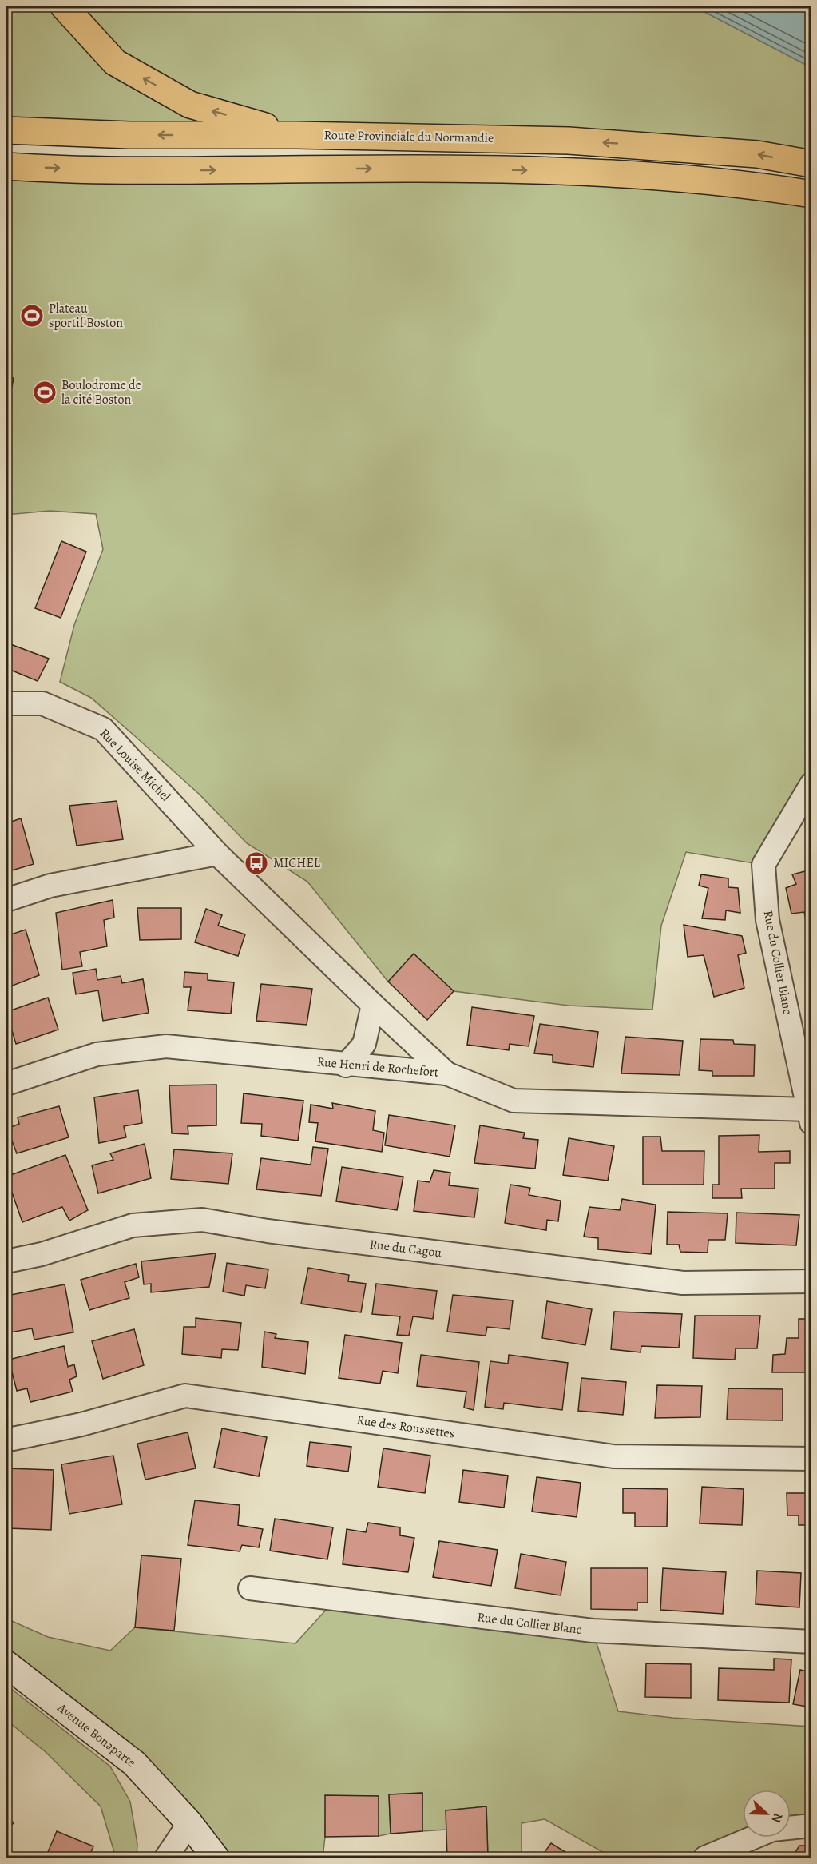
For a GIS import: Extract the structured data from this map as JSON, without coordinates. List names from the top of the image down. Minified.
{"streets":{"highway":["Route Provinciale du Normandie"],"main road":["Avenue Bonaparte"],"street":["Rue Louise Michel","Rue du Collier Blanc","Rue Henri de Rochefort","Rue du Cagou","Rue des Roussettes"]},"crossings":[["Rue Louise Michel","Rue Henri de Rochefort"],["Rue du Collier Blanc","Rue Henri de Rochefort"]],"places":{"sports":["Plateau sportif Boston","Boulodrome de la cité Boston"],"bus stop":["MICHEL"]},"north":"right"}
